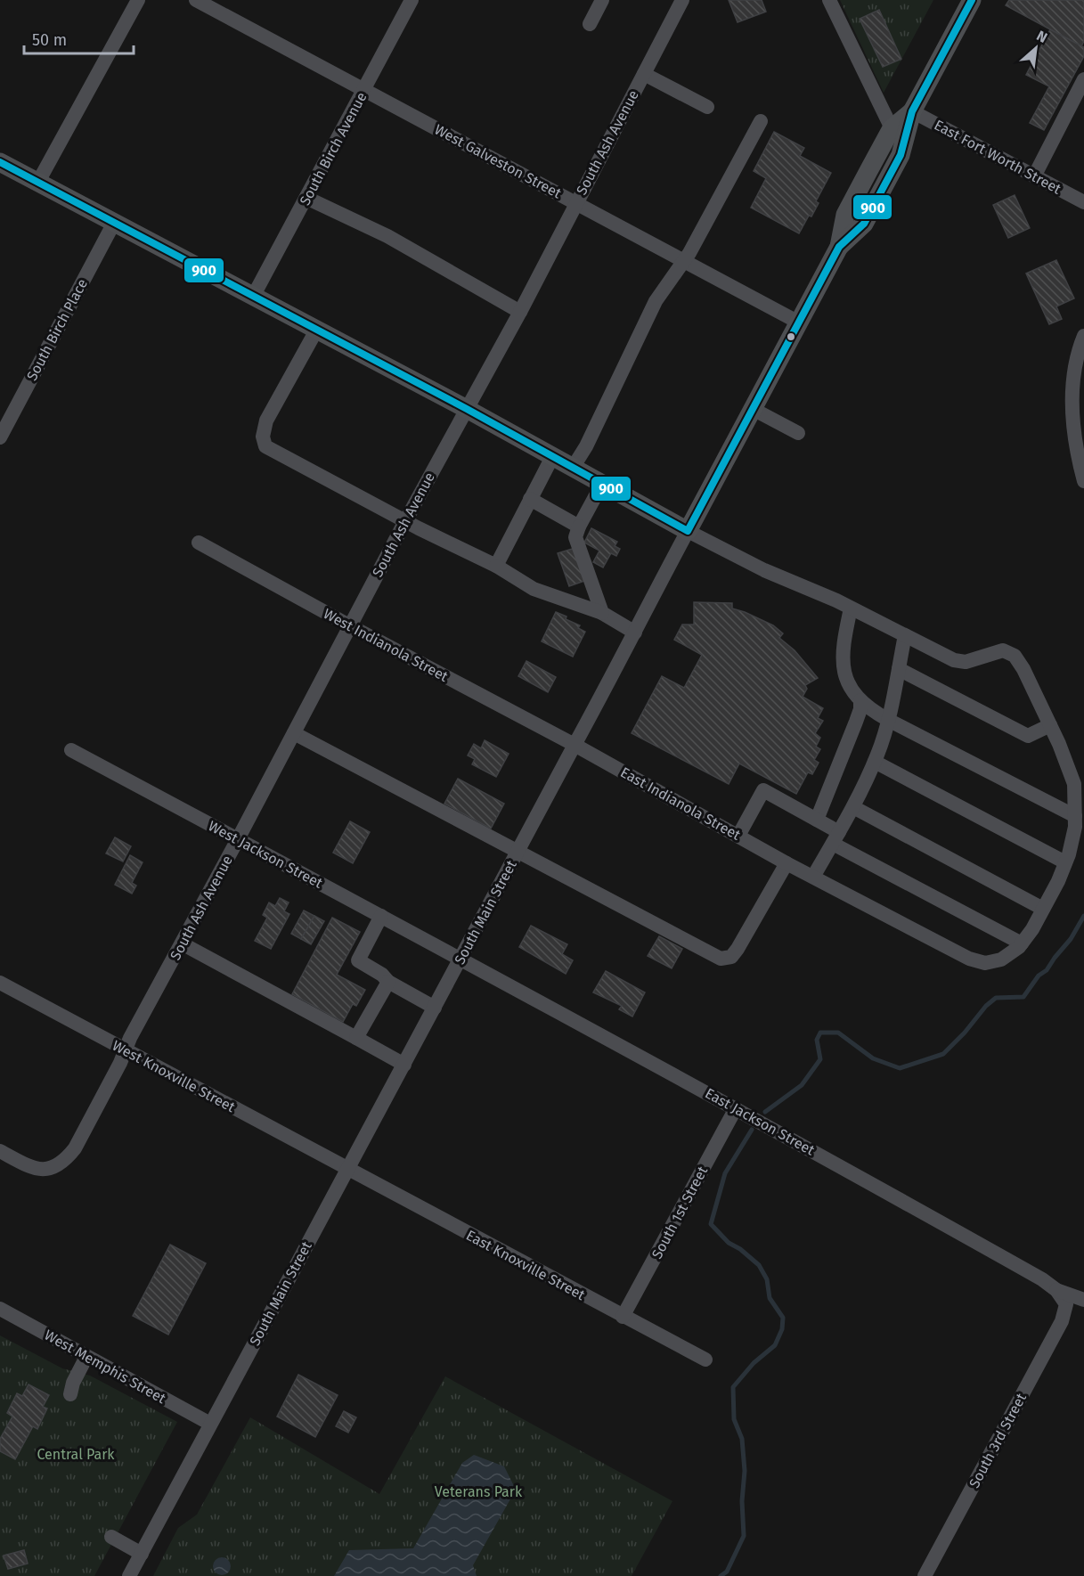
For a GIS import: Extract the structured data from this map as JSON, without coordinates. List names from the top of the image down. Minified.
{"streets":{"main road":["South Main Street"],"street":["South Ash Avenue","South Birch Avenue","East Fort Worth Street","West Galveston Street","South Birch Place","West Indianola Street","East Indianola Street","West Jackson Street","West Knoxville Street","East Jackson Street","South 1st Street","East Knoxville Street","West Memphis Street","South 3rd Street"]},"crossings":[["South Ash Avenue","West Galveston Street"],["South Ash Avenue","West Indianola Street"],["South Ash Avenue","West Jackson Street"],["South Ash Avenue","West Knoxville Street"],["South Birch Avenue","West Galveston Street"],["East Fort Worth Street","South Main Street"],["West Galveston Street","South Main Street"],["West Indianola Street","East Indianola Street"],["West Indianola Street","South Main Street"],["East Indianola Street","South Main Street"],["West Jackson Street","South Main Street"],["West Jackson Street","East Jackson Street"],["South Main Street","West Knoxville Street"],["South Main Street","East Jackson Street"],["South Main Street","East Knoxville Street"],["South Main Street","West Memphis Street"],["West Knoxville Street","East Knoxville Street"],["East Jackson Street","South 1st Street"],["East Jackson Street","South 3rd Street"],["South 1st Street","East Knoxville Street"]],"parks":["Central Park","Veterans Park"],"lines":["transit line 900"],"scale_bar":"50 m","north":"top right"}
